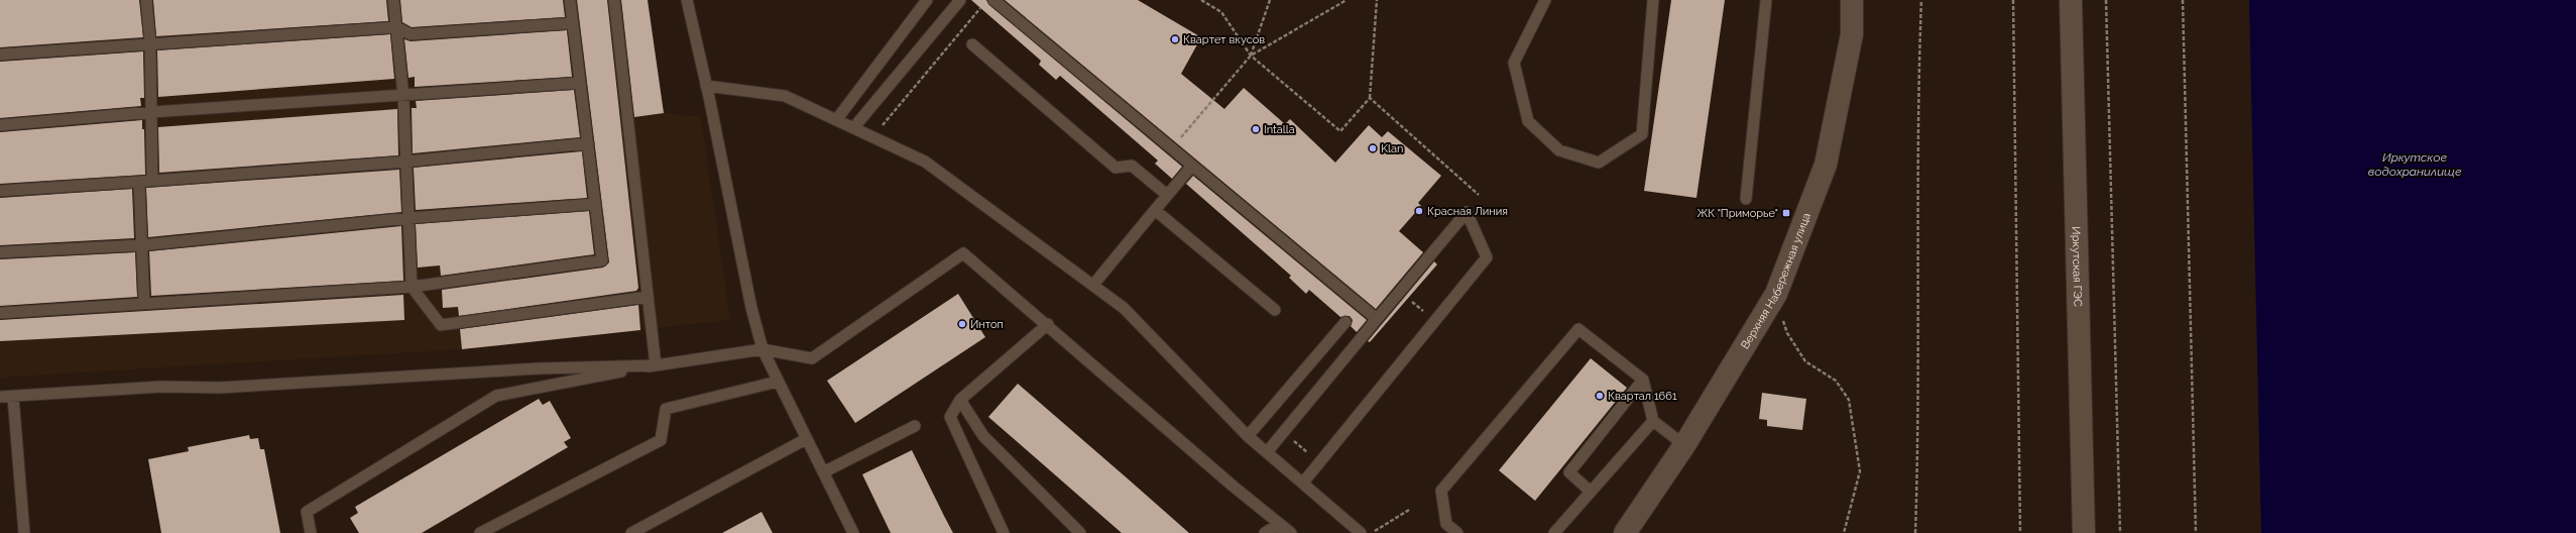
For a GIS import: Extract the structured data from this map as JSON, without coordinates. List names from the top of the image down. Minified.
{"streets":{"street":["Иркутская ГЭС","Верхняя Набережная улица"]},"water":["Иркутское водохранилище"],"places":{"other":["Квартет вкусов","Intalla","Klan","Красная Линия","Интоп","Квартал 1661"],"transit":["ЖК \"Приморье\""]}}
